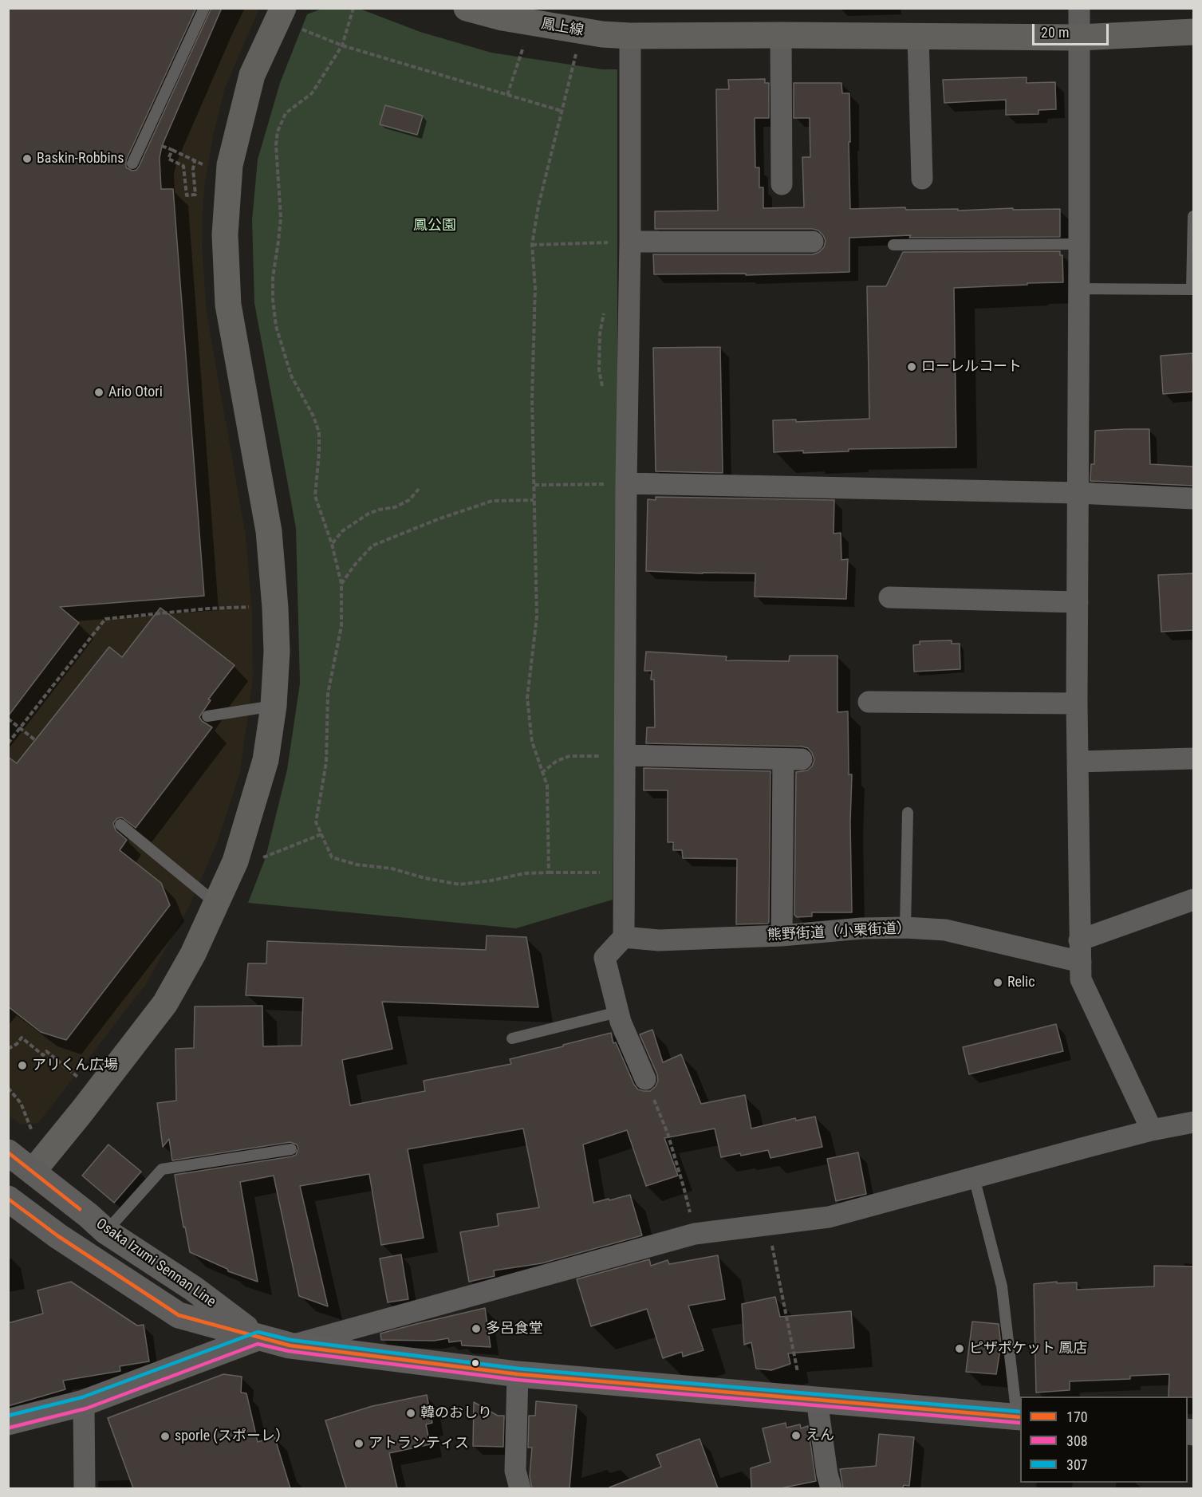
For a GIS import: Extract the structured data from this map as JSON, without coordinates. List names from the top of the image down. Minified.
{"streets":{"main road":["Osaka Izumi Sennan Line"],"street":["鳳上線","熊野街道（小栗街道）"]},"parks":["鳳公園"],"places":["Baskin-Robbins","ローレルコート","Ario Otori","Relic","アリくん広場","多呂食堂","ピザポケット 鳳店","韓のおしり","えん","sporle (スポーレ）","アトランティス"],"lines":["transit line 170","transit line 307","transit line 308"],"legend":["170","308","307"],"scale_bar":"20 m"}
